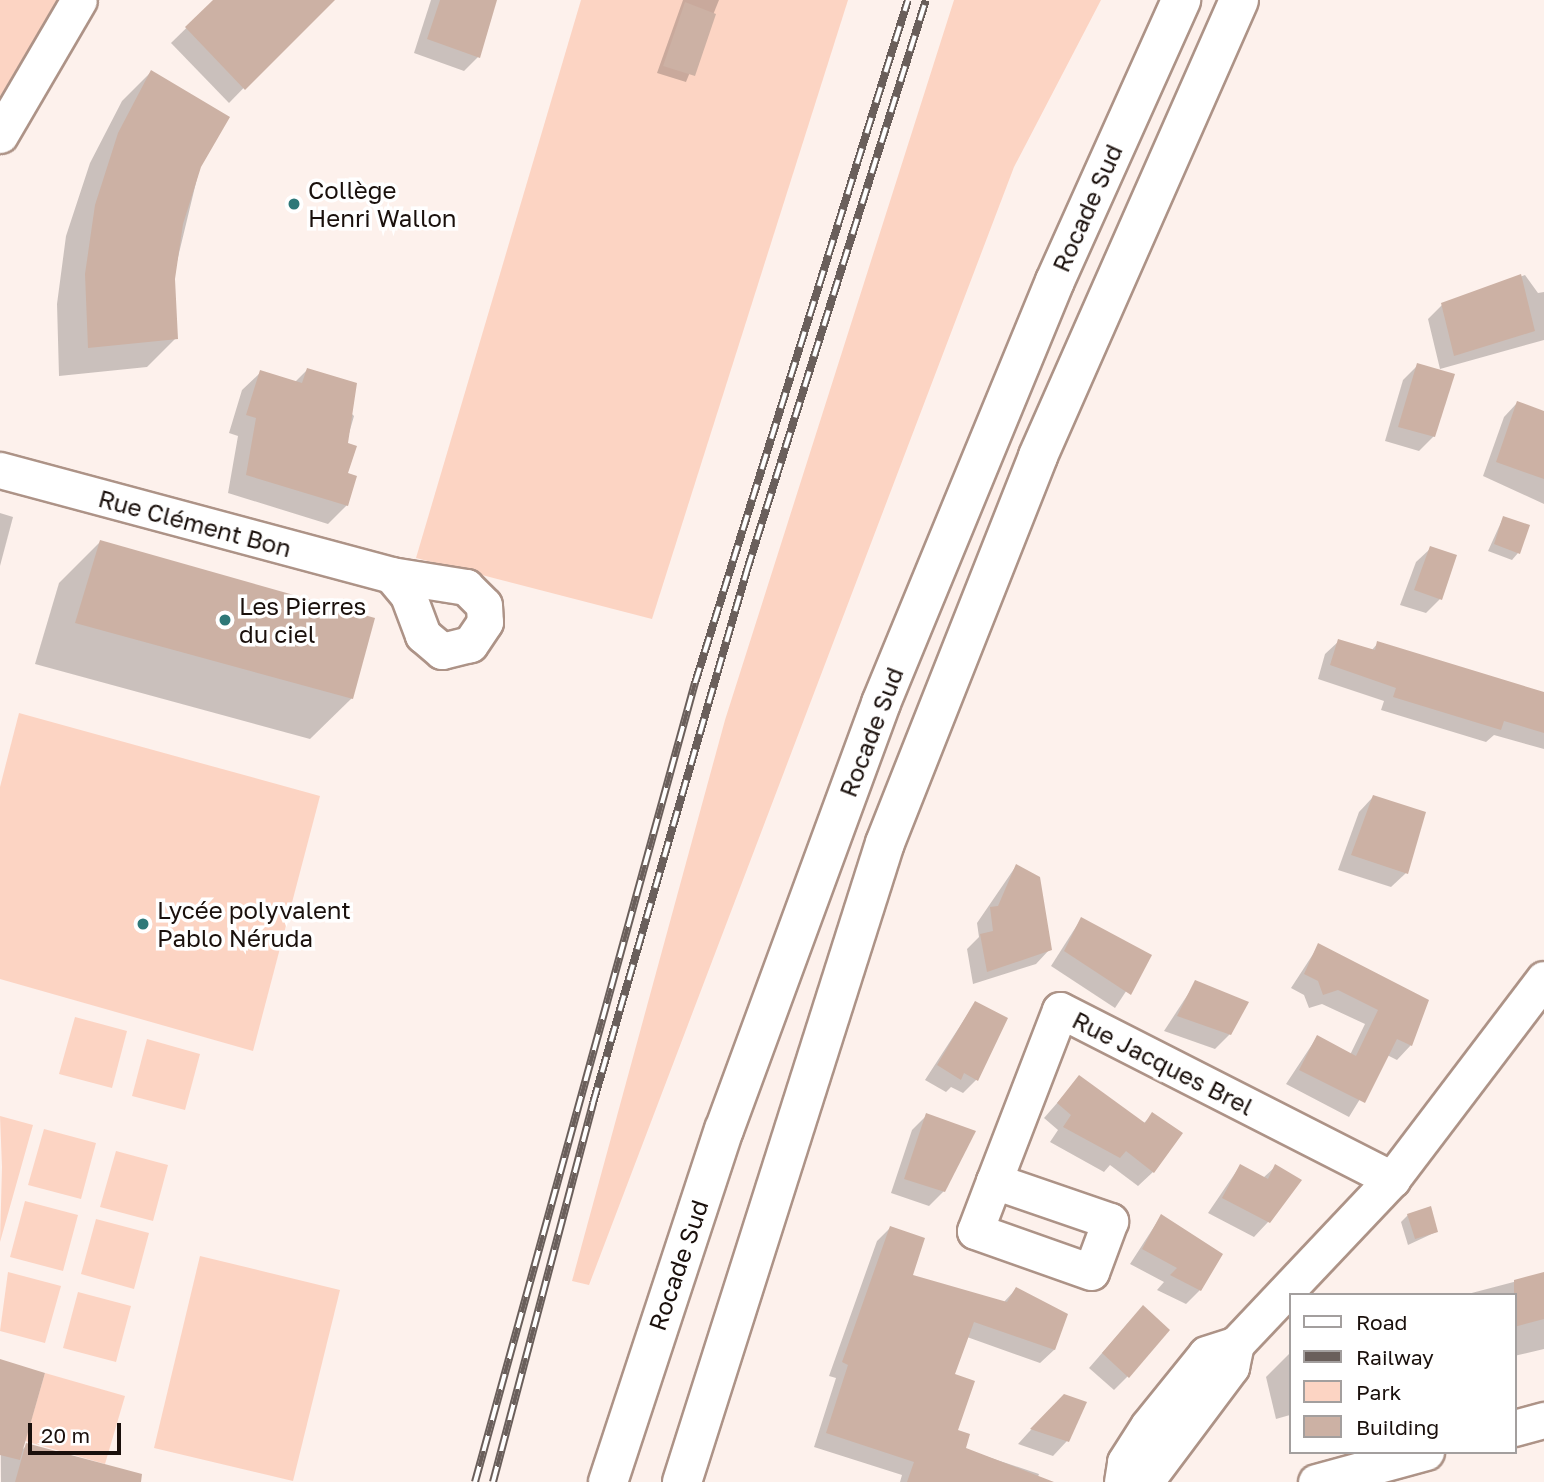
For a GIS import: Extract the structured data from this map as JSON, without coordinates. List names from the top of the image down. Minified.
{"streets":{"highway":["Rocade Sud"],"street":["Rue Clément Bon","Rue Jacques Brel"]},"places":["Collège Henri Wallon","Les Pierres du ciel","Lycée polyvalent Pablo Néruda"],"legend":["Road","Railway","Park","Building"],"scale_bar":"20 m"}
